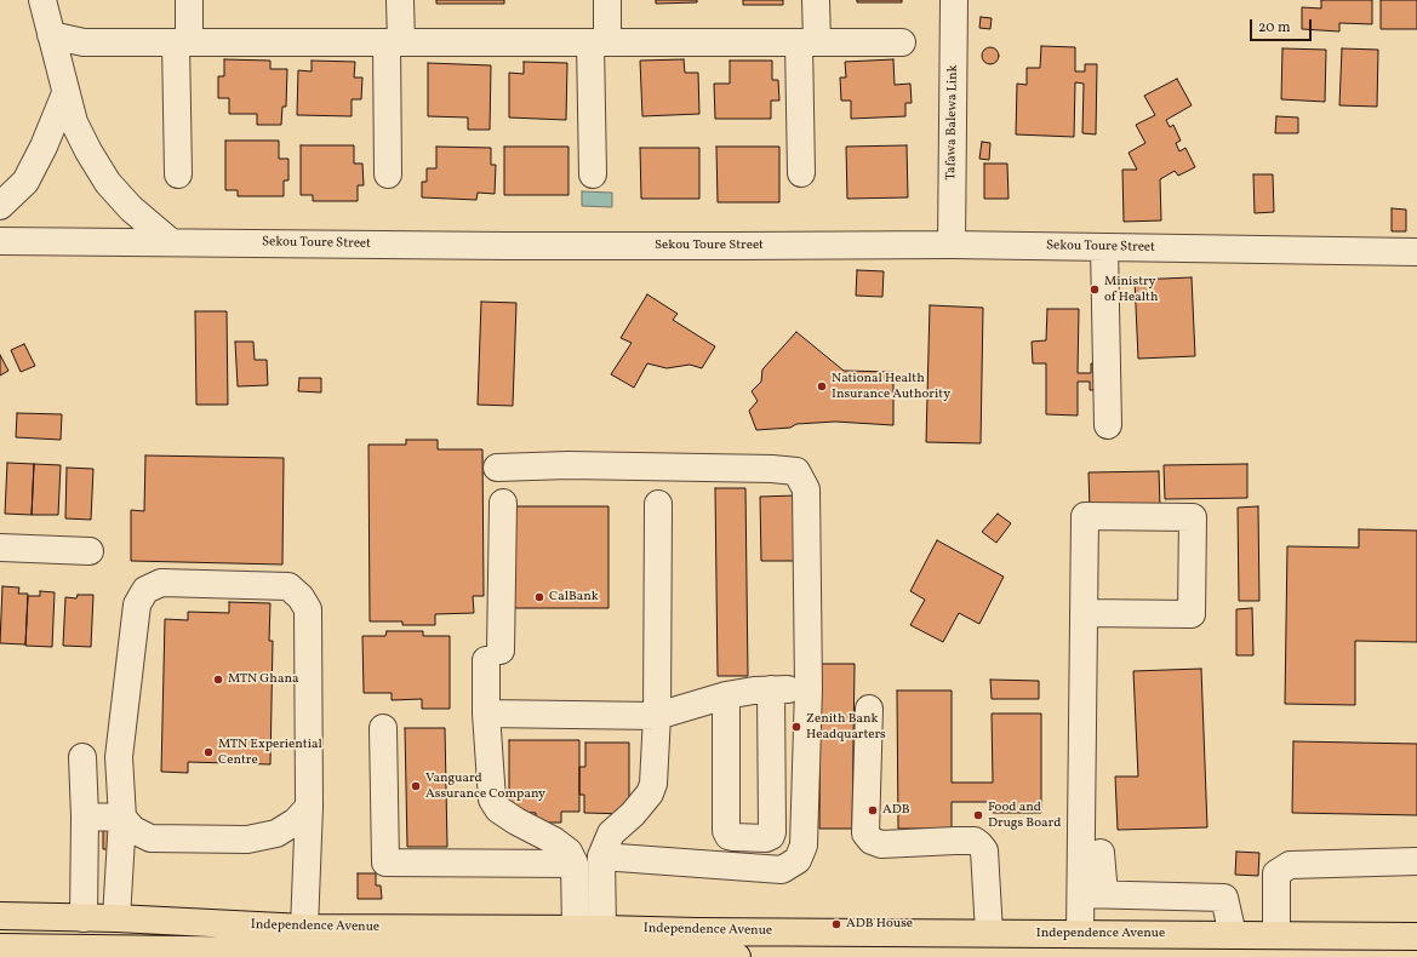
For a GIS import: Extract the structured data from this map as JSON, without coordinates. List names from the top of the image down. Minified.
{"streets":{"main road":["Independence Avenue"],"street":["Tafawa Balewa Link","Sekou Toure Street"]},"crossings":[["Tafawa Balewa Link","Sekou Toure Street"]],"places":["Ministry of Health","National Health Insurance Authority","CalBank","MTN Ghana","Zenith Bank Headquarters","MTN Experiential Centre","Vanguard Assurance Company","ADB","Food and Drugs Board","ADB House"],"scale_bar":"20 m"}
